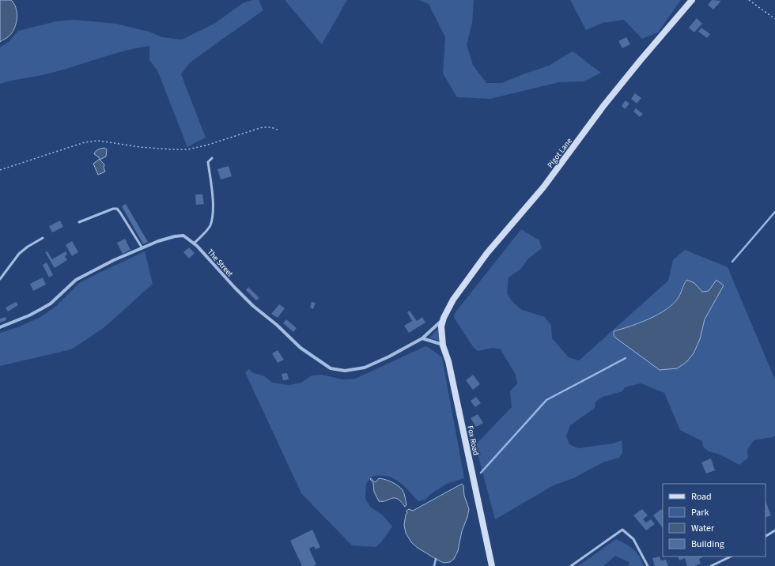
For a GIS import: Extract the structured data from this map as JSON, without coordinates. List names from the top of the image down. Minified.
{"streets":{"street":["Pigot Lane","The Street","Fox Road"]},"crossings":[["Pigot Lane","The Street"],["Pigot Lane","Fox Road"],["The Street","Fox Road"]],"legend":["Road","Park","Water","Building"]}
